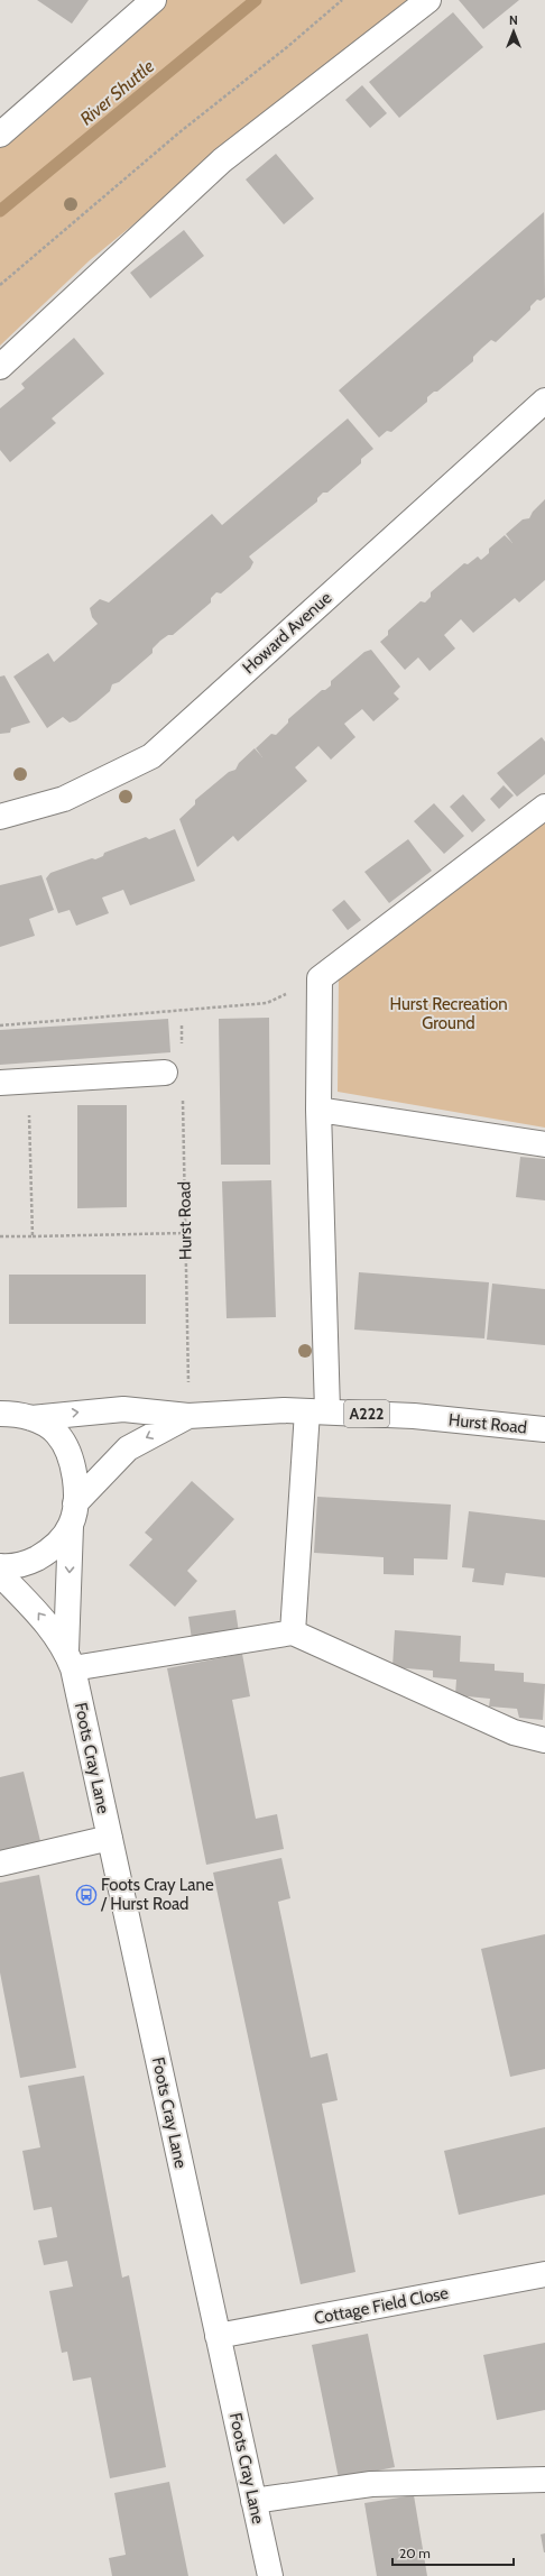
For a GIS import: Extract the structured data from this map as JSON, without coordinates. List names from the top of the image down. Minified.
{"streets":{"street":["Howard Avenue","Hurst Road","A222","Foots Cray Lane","Cottage Field Close"]},"crossings":[["Hurst Road","Foots Cray Lane"],["Foots Cray Lane","Cottage Field Close"]],"water":["River Shuttle"],"parks":["Hurst Recreation Ground"],"places":{"bus stop":["Foots Cray Lane / Hurst Road"]},"scale_bar":"20 m","north":"top"}
